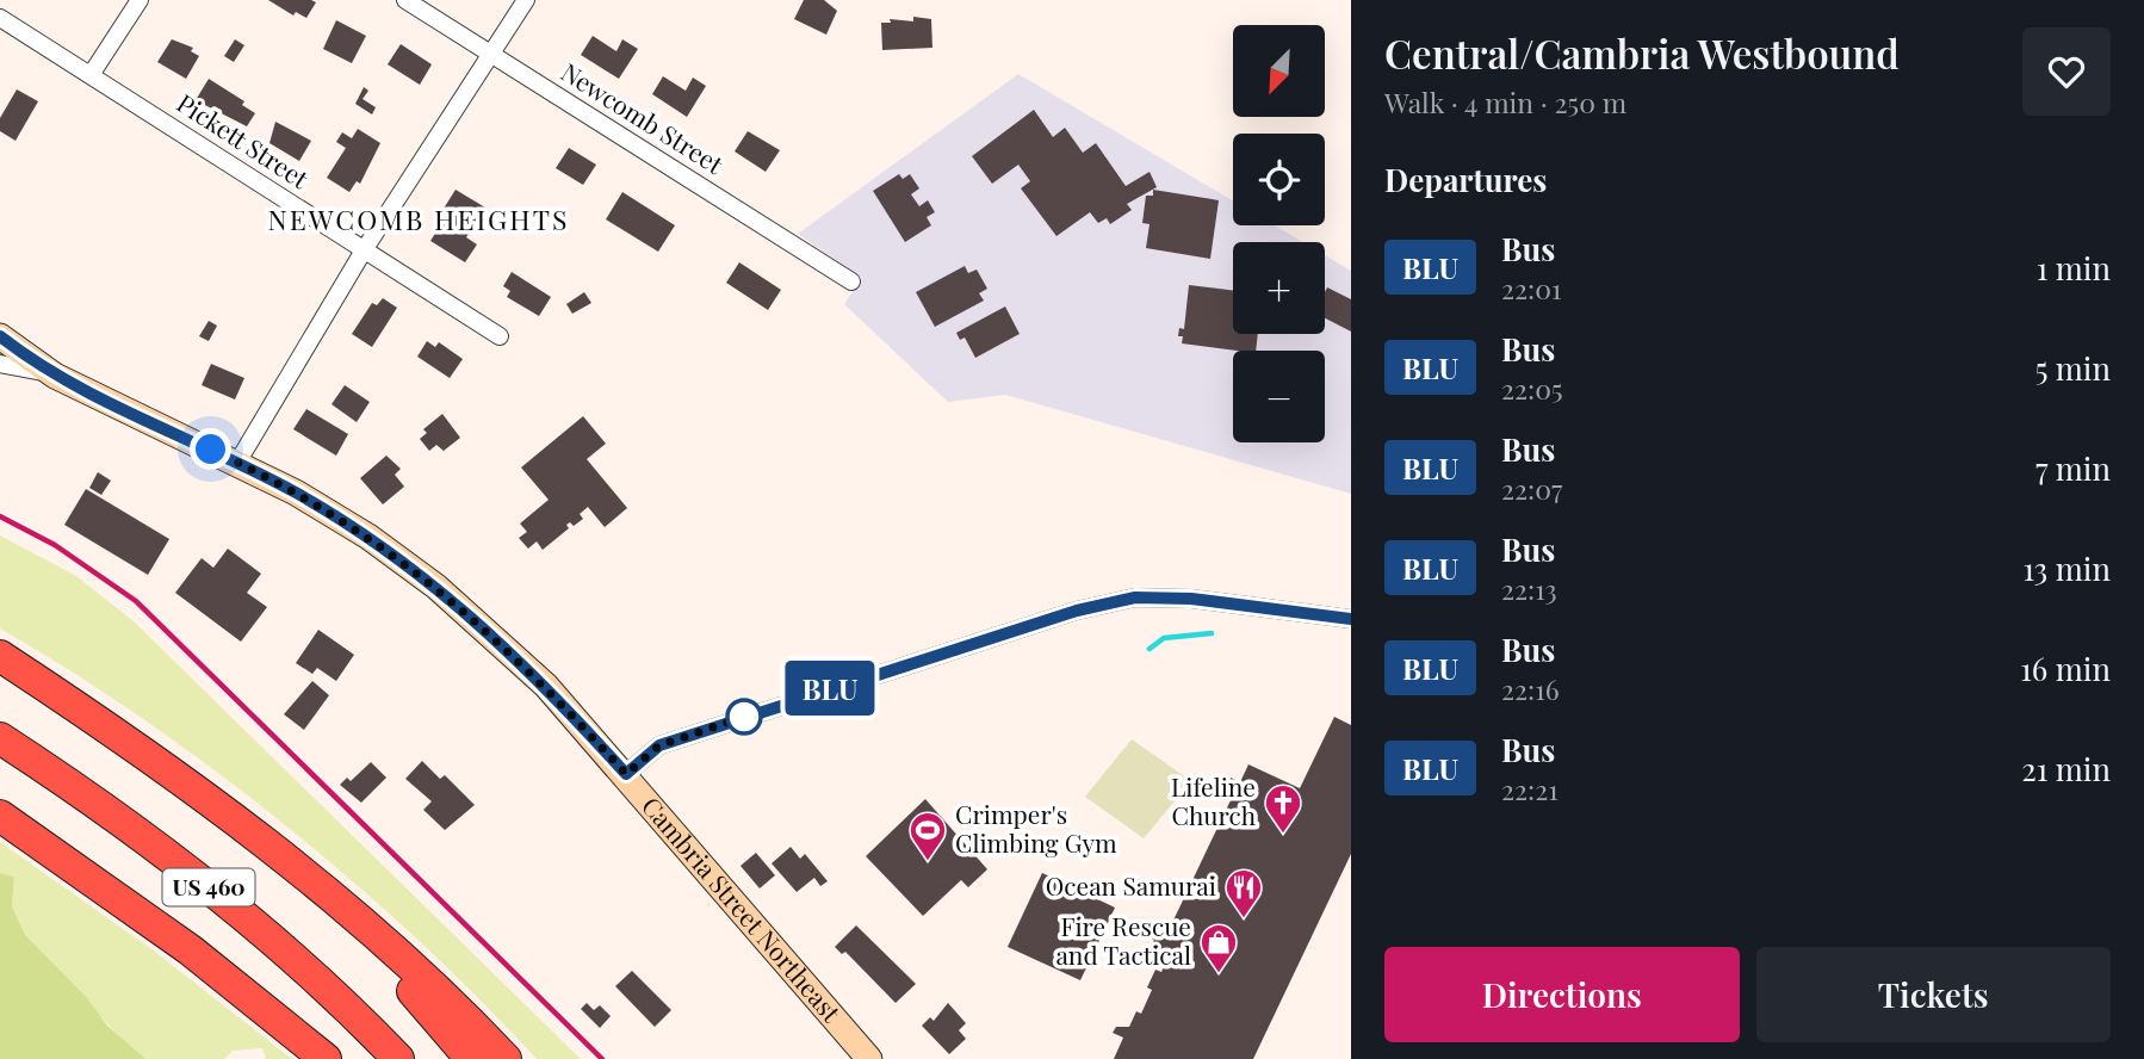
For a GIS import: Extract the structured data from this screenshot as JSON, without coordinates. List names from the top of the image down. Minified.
{"streets":{"highway":["US 460"],"main road":["Cambria Street Northeast"],"street":["Newcomb Street","Pickett Street"]},"districts":["NEWCOMB HEIGHTS"],"places":{"church":["Lifeline Church"],"sports":["Crimper's Climbing Gym"],"restaurant":["Ocean Samurai"],"shop":["Fire Rescue and Tactical"]},"lines":["bus line BLU"],"north":"bottom left","page":{"on_map":"BLU","heading":[["Central/Cambria Westbound","Walk · 4 min · 250 m"],"Departures"],"map_buttons":["+","−"],"list":[{"mark":"BLU","name":"Bus","note":"22:01","value":"1 min"},{"mark":"BLU","name":"Bus","note":"22:05","value":"5 min"},{"mark":"BLU","name":"Bus","note":"22:07","value":"7 min"},{"mark":"BLU","name":"Bus","note":"22:13","value":"13 min"},{"mark":"BLU","name":"Bus","note":"22:16","value":"16 min"},{"mark":"BLU","name":"Bus","note":"22:21","value":"21 min"}],"buttons":["Directions","Tickets"]}}
